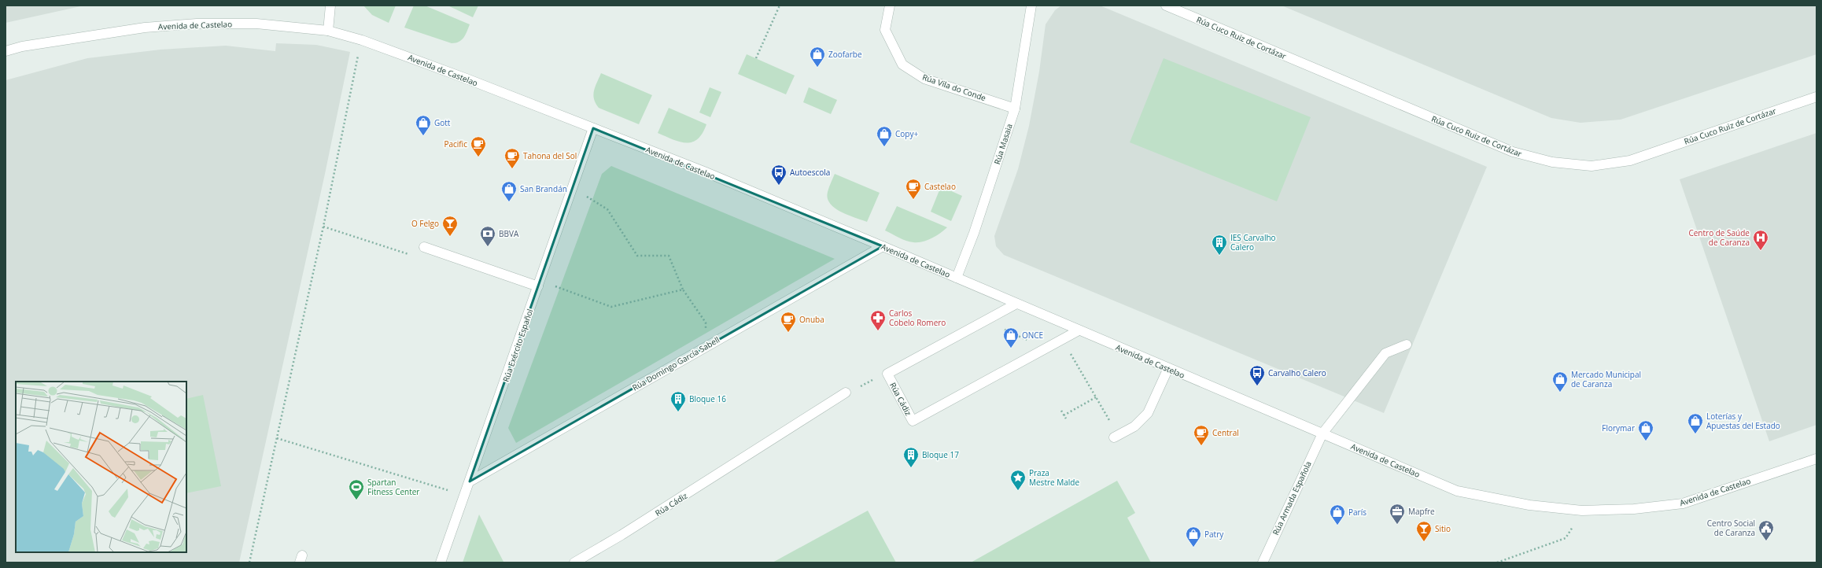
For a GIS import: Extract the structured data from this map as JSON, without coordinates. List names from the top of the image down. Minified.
{"streets":{"street":["Avenida de Castelao","Rúa Cuco Ruiz de Cortázar","Rúa Vila do Conde","Rúa Masaia","Rúa Exército Español","Rúa Domingo García Sabell","Rúa Cádiz","Rúa Armada Española"]},"crossings":[["Avenida de Castelao","Rúa Masaia"],["Avenida de Castelao","Rúa Exército Español"],["Avenida de Castelao","Rúa Domingo García Sabell"],["Avenida de Castelao","Rúa Cádiz"],["Avenida de Castelao","Rúa Armada Española"],["Rúa Vila do Conde","Rúa Masaia"],["Rúa Exército Español","Rúa Domingo García Sabell"]],"places":{"shop":["Zoofarbe","Gott","Copy+","San Brandán","ONCE","Mercado Municipal de Caranza","Loterías y Apuestas del Estado","Florymar","París","Patry"],"cafe":["Pacific","Tahona del Sol","Castelao","Onuba","Central"],"bus stop":["Autoescola","Carvalho Calero"],"bar":["O Felgo","Sitio"],"bank":["BBVA"],"hospital":["Centro de Saúde de Caranza"],"building":["IES Carvalho Calero","Bloque 16","Bloque 17"],"pharmacy":["Carlos Cobelo Romero"],"place":["Praza Mestre Malde"],"sports":["Spartan Fitness Center"],"office":["Mapfre"],"public building":["Centro Social de Caranza"]}}
